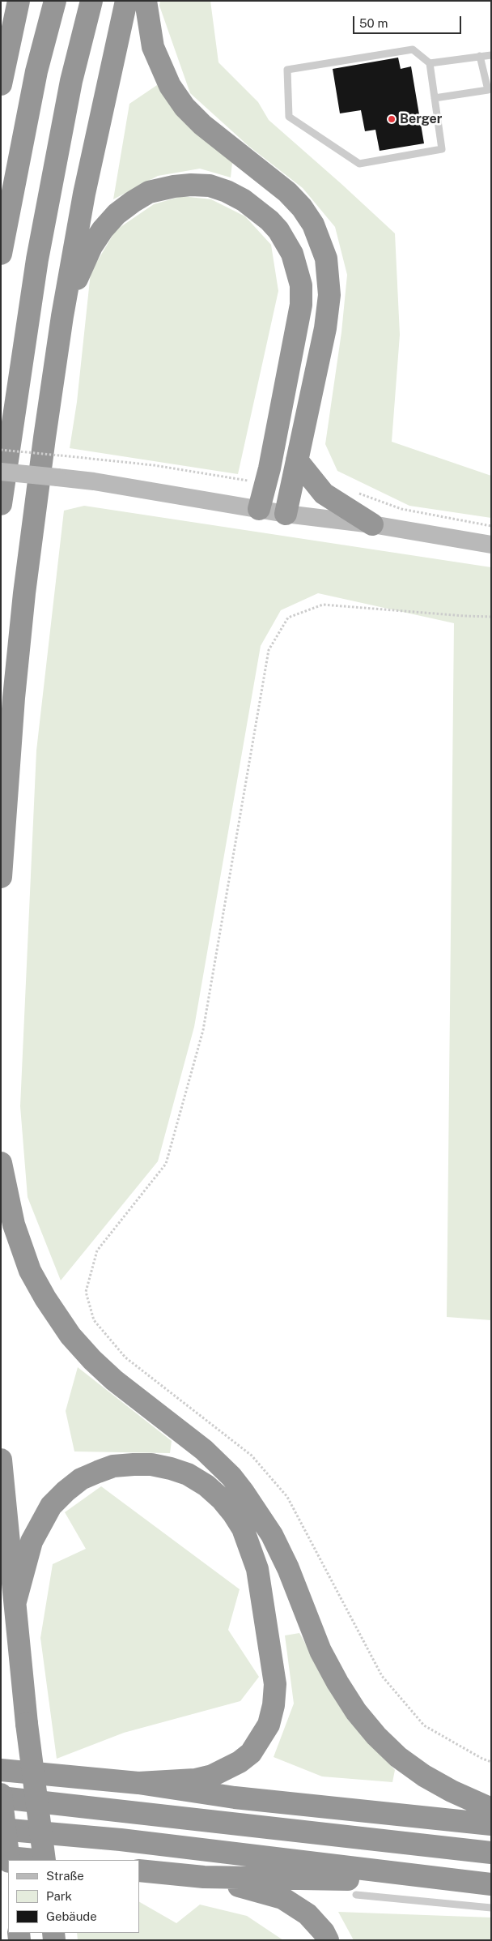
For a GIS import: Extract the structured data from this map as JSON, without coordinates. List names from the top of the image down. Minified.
{"places":["Berger"],"legend":["Straße","Park","Gebäude"],"scale_bar":"50 m"}
